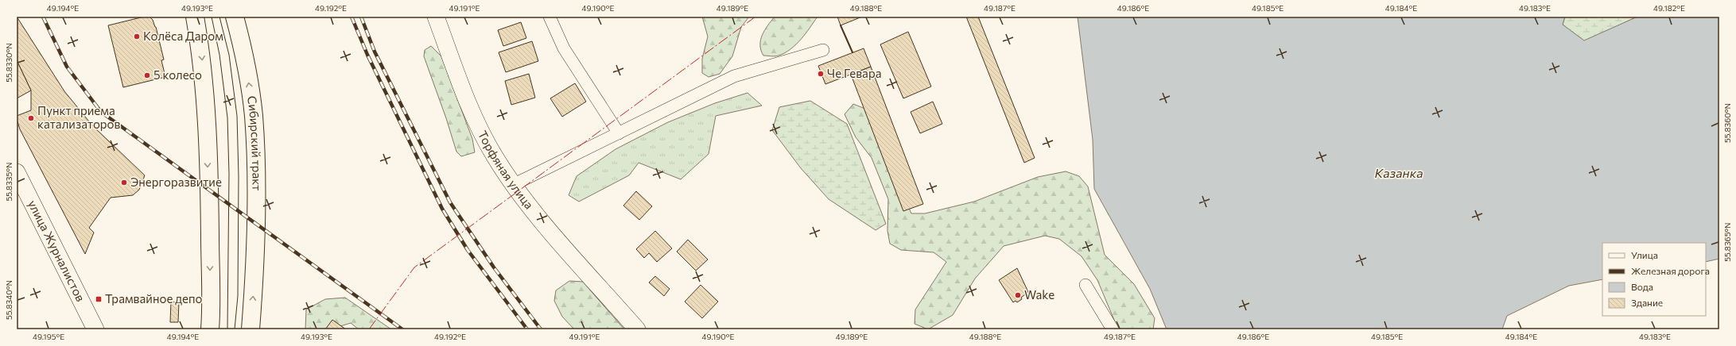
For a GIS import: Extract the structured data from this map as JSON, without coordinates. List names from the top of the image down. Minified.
{"streets":{"main road":["Сибирский тракт"],"street":["Торфяная улица","улица Журналистов"]},"water":["Казанка"],"places":{"other":["Колёса Даром","Че Гевара","5 колесо","Пункт приема катализаторов","Энергоразвитие","Wake"],"transit":["Трамвайное депо"]},"legend":["Улица","Железная дорога","Вода","Здание"],"coordinates":["49.194°E","49.193°E","49.192°E","49.191°E","49.190°E","49.189°E","49.188°E","49.187°E","49.186°E","49.185°E","49.184°E","49.183°E","49.182°E","55.8330°N","55.8360°N","55.8335°N","55.8365°N","55.8340°N","49.195°E"]}
